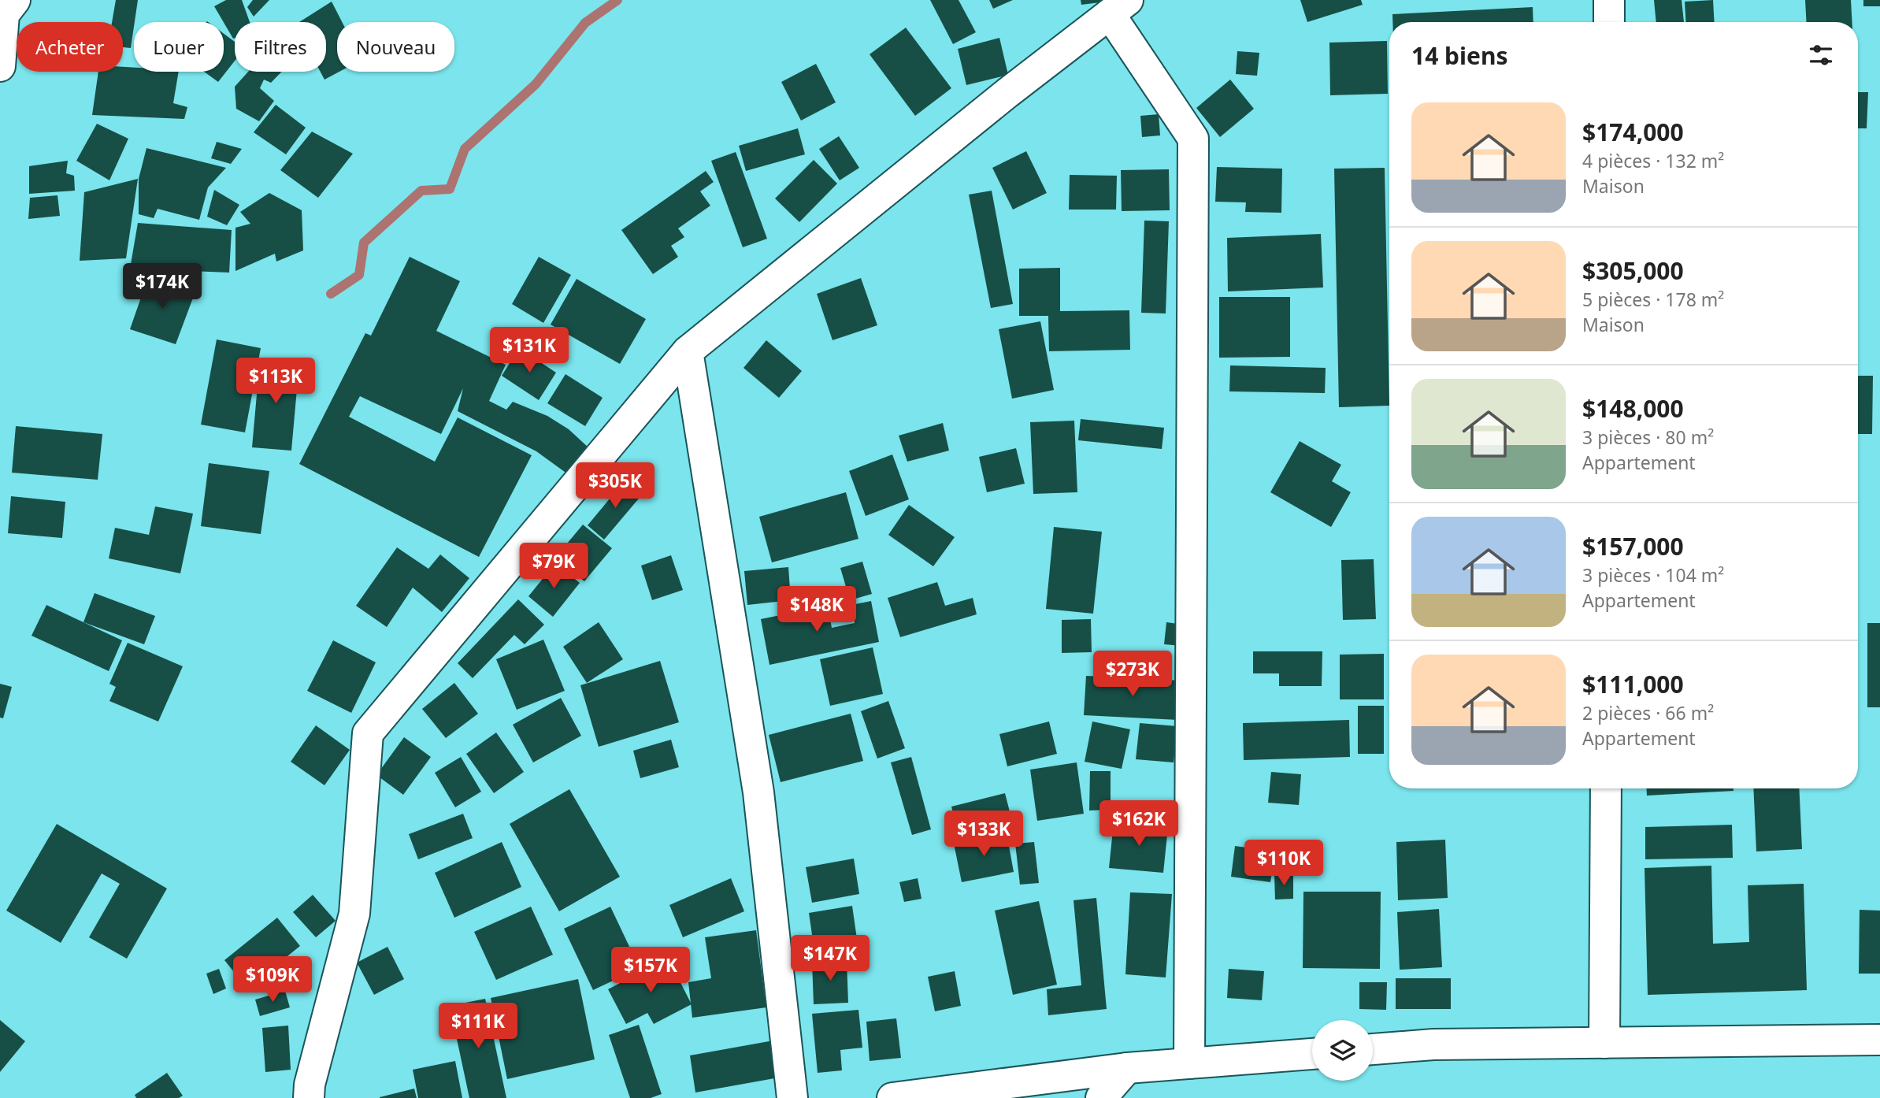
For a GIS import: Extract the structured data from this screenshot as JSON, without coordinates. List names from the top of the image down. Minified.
{"page":{"chip":["Acheter","Louer","Filtres","Nouveau"],"heading":"14 biens","list":[{"name":"$174,000","note":"4 pièces · 132 m² · Maison"},{"name":"$305,000","note":"5 pièces · 178 m² · Maison"},{"name":"$148,000","note":"3 pièces · 80 m² · Appartement"},{"name":"$157,000","note":"3 pièces · 104 m² · Appartement"},{"name":"$111,000","note":"2 pièces · 66 m² · Appartement"}],"price":["$174K","$131K","$113K","$305K","$79K","$148K","$273K","$162K","$133K","$110K","$147K","$157K","$109K","$111K"]}}
